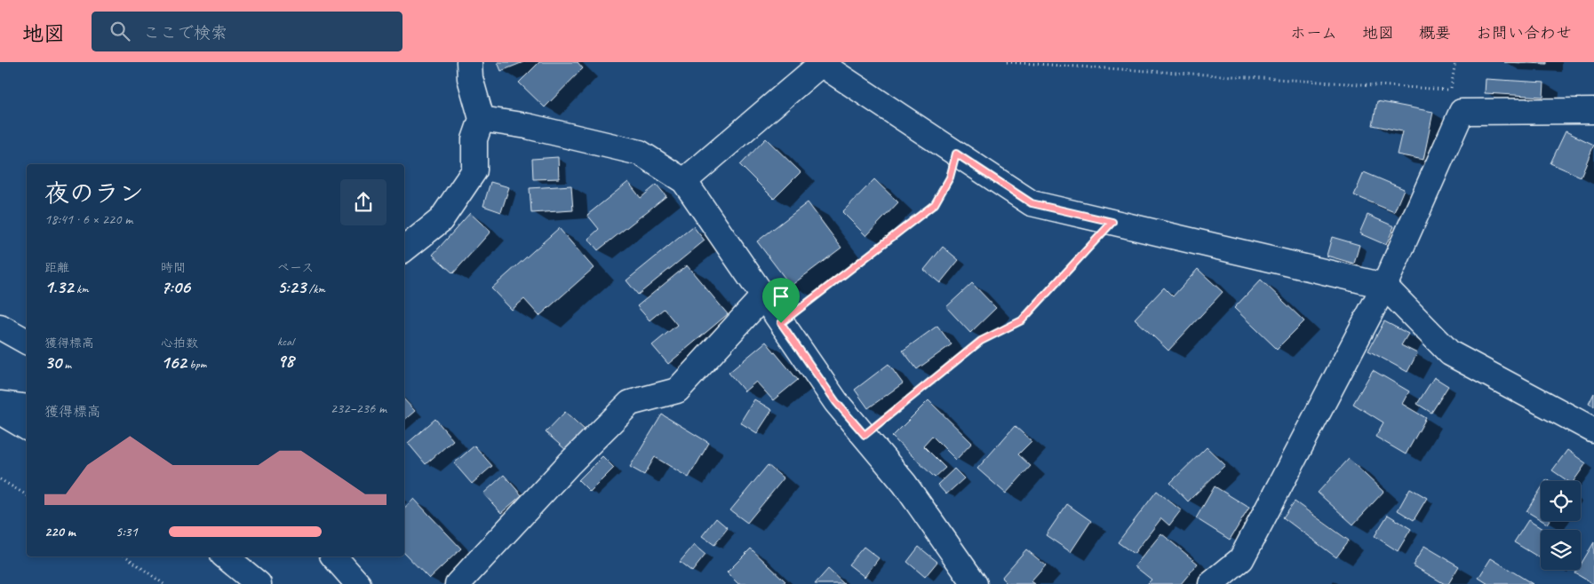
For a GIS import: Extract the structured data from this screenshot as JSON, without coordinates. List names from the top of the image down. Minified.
{"page":{"header":"地図","search":"ここで検索","nav":["ホーム","地図","概要","お問い合わせ"],"heading":["夜のラン","18:41 · 6 × 220 m"],"stats":[["距離","1.32 km"],["時間","7:06"],["ペース","5:23 /km"],["獲得標高","30 m"],["心拍数","162 bpm"],["kcal","98"]],"chart":["獲得標高","232–236 m"],"list":[{"name":"220 m","note":"5:31"}]}}
